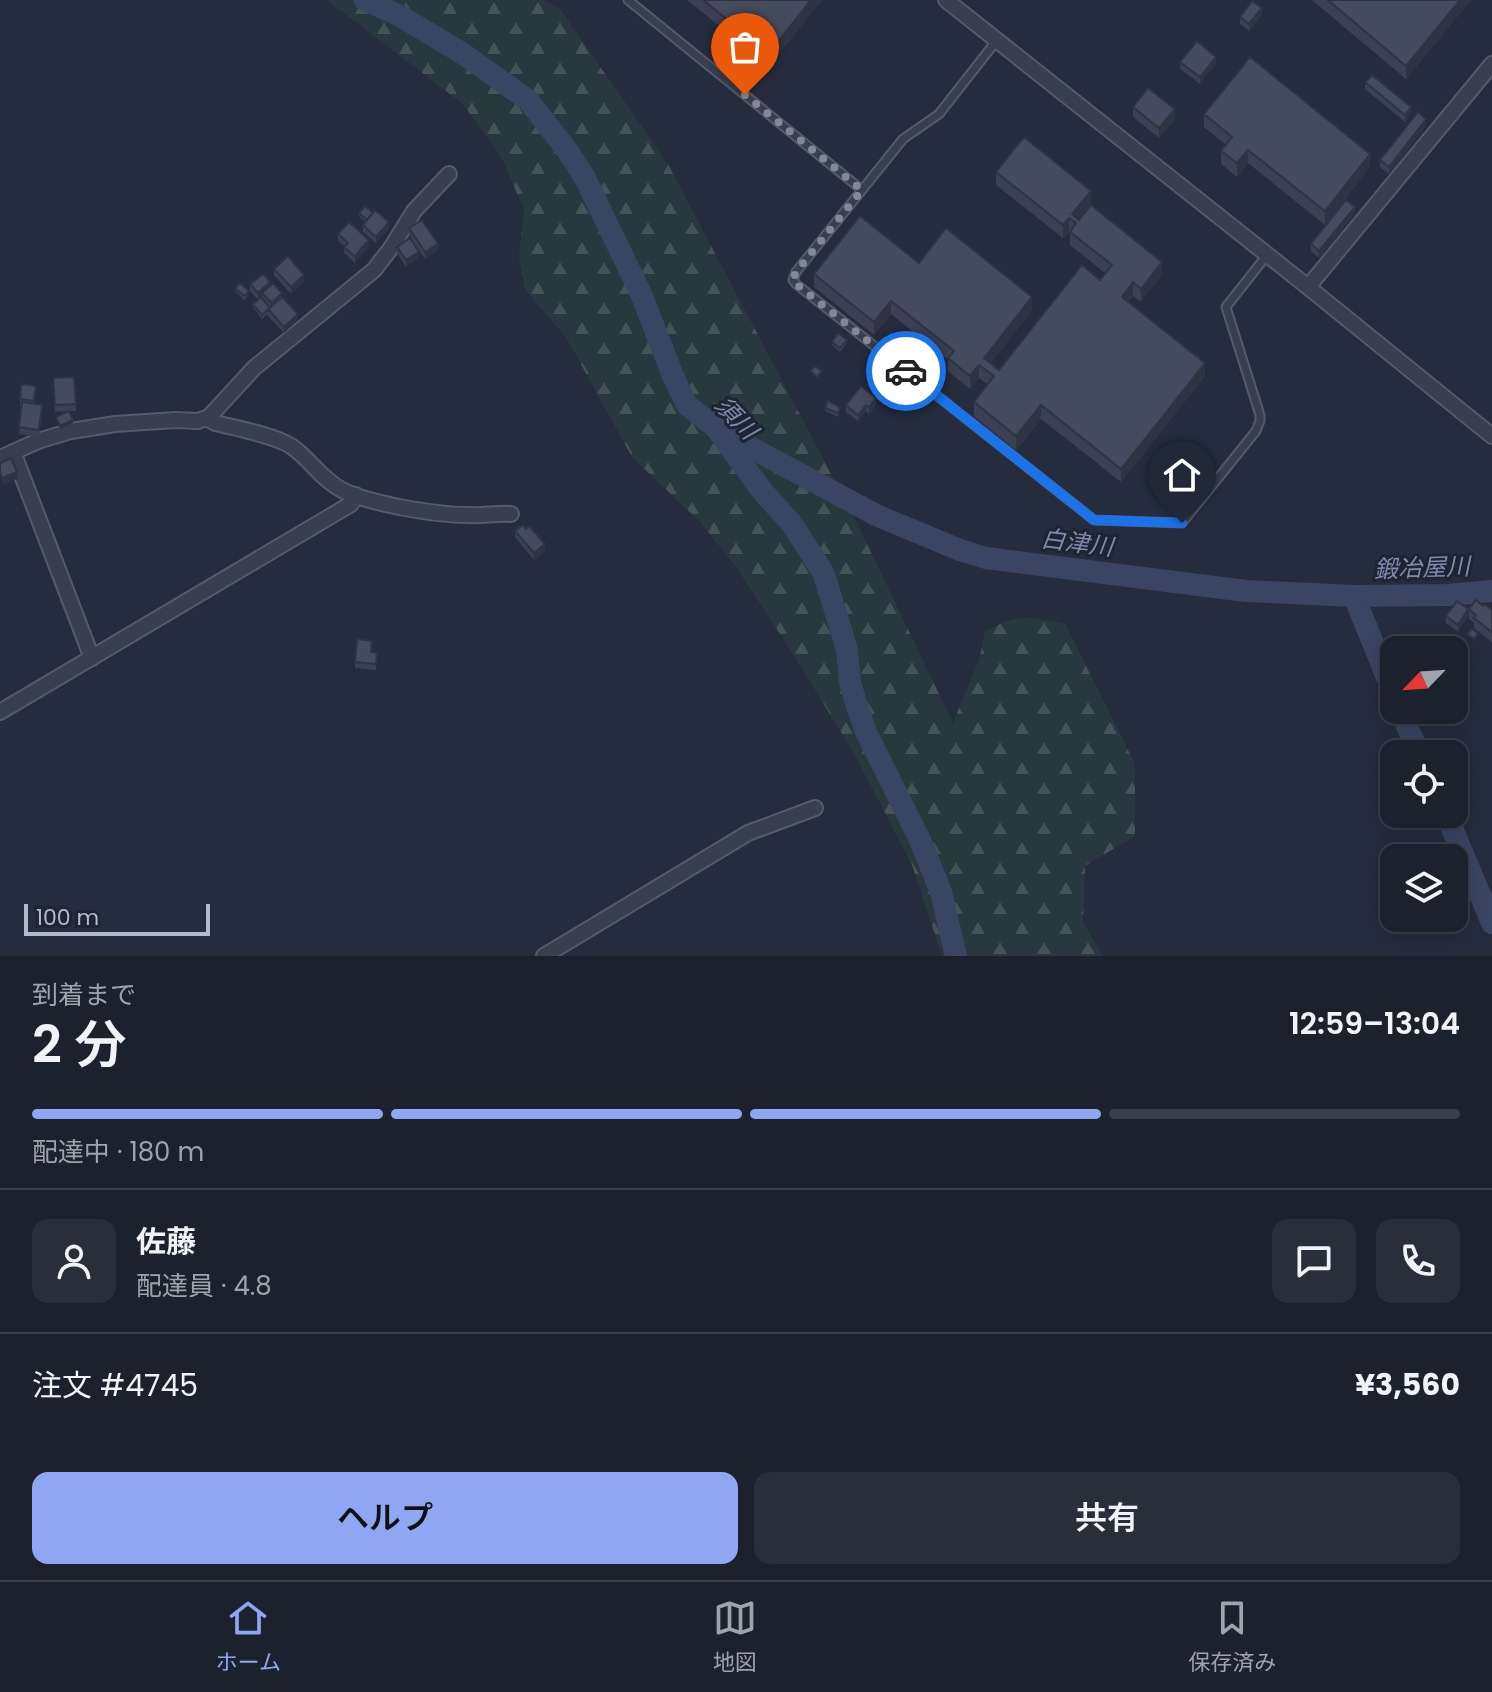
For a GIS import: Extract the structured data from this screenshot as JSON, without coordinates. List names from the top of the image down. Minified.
{"water":["須川","白津川","鍛冶屋川"],"scale_bar":"100 m","north":"bottom left","page":{"scale":"100 m","heading":["2 分","到着まで","12:59–13:04"],"panel":["佐藤","配達員 · 4.8","注文 #4745","¥3,560"],"bar":"配達中 · 180 m","buttons":["ヘルプ","共有"],"tabs":["ホーム","地図","保存済み"]}}
